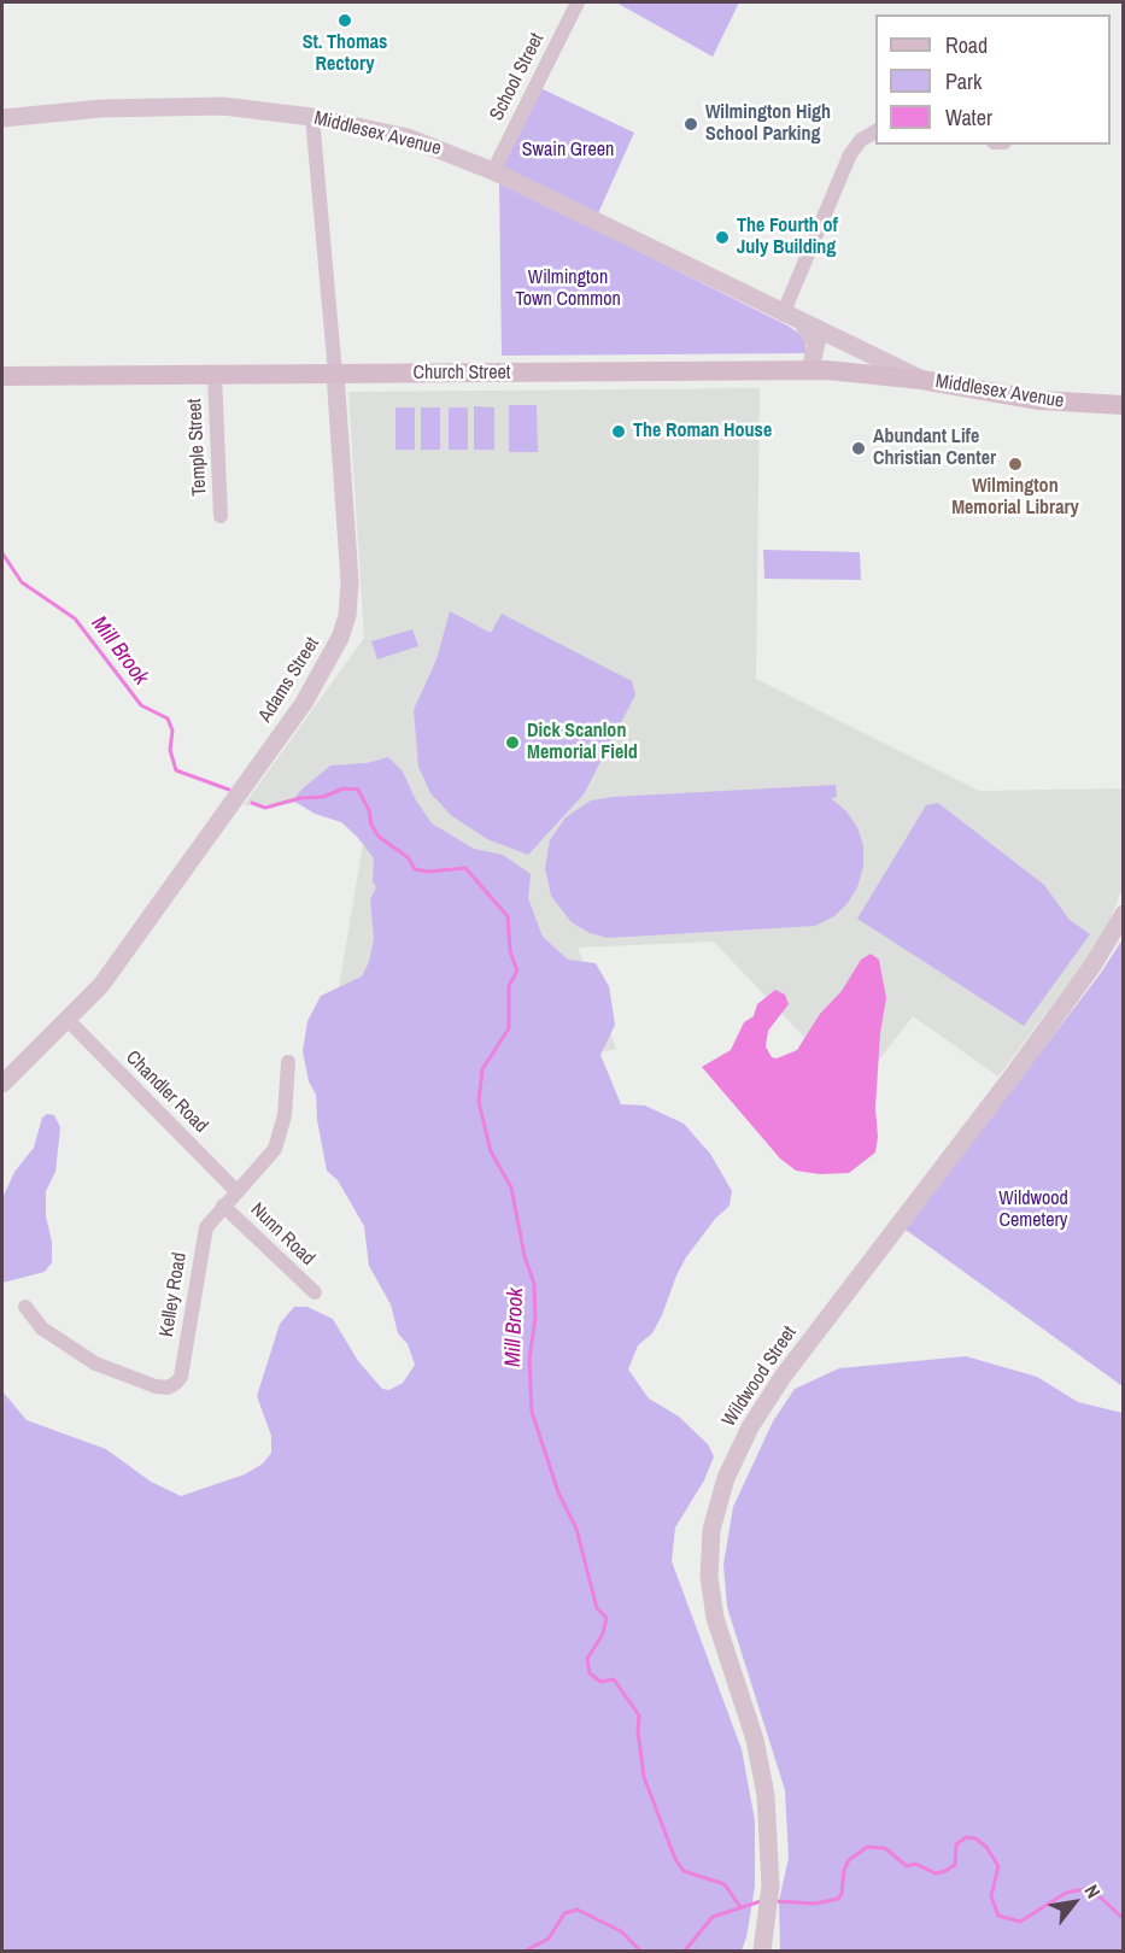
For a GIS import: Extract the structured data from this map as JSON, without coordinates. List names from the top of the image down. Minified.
{"streets":{"main road":["Middlesex Avenue","Church Street"],"street":["School Street","Temple Street","Adams Street","Chandler Road","Nunn Road","Kelley Road","Wildwood Street"]},"crossings":[["School Street","Middlesex Avenue"],["Middlesex Avenue","Church Street"],["Middlesex Avenue","Adams Street"],["Church Street","Temple Street"],["Church Street","Adams Street"],["Adams Street","Chandler Road"],["Chandler Road","Kelley Road"],["Nunn Road","Kelley Road"]],"water":["Mill Brook"],"parks":["Swain Green","Wilmington Town Common","Wildwood Cemetery"],"places":["St. Thomas Rectory","Wilmington High School Parking","The Fourth of July Building","The Roman House","Abundant Life Christian Center","Wilmington Memorial Library","Dick Scanlon Memorial Field"],"legend":["Road","Park","Water"],"north":"top right"}
